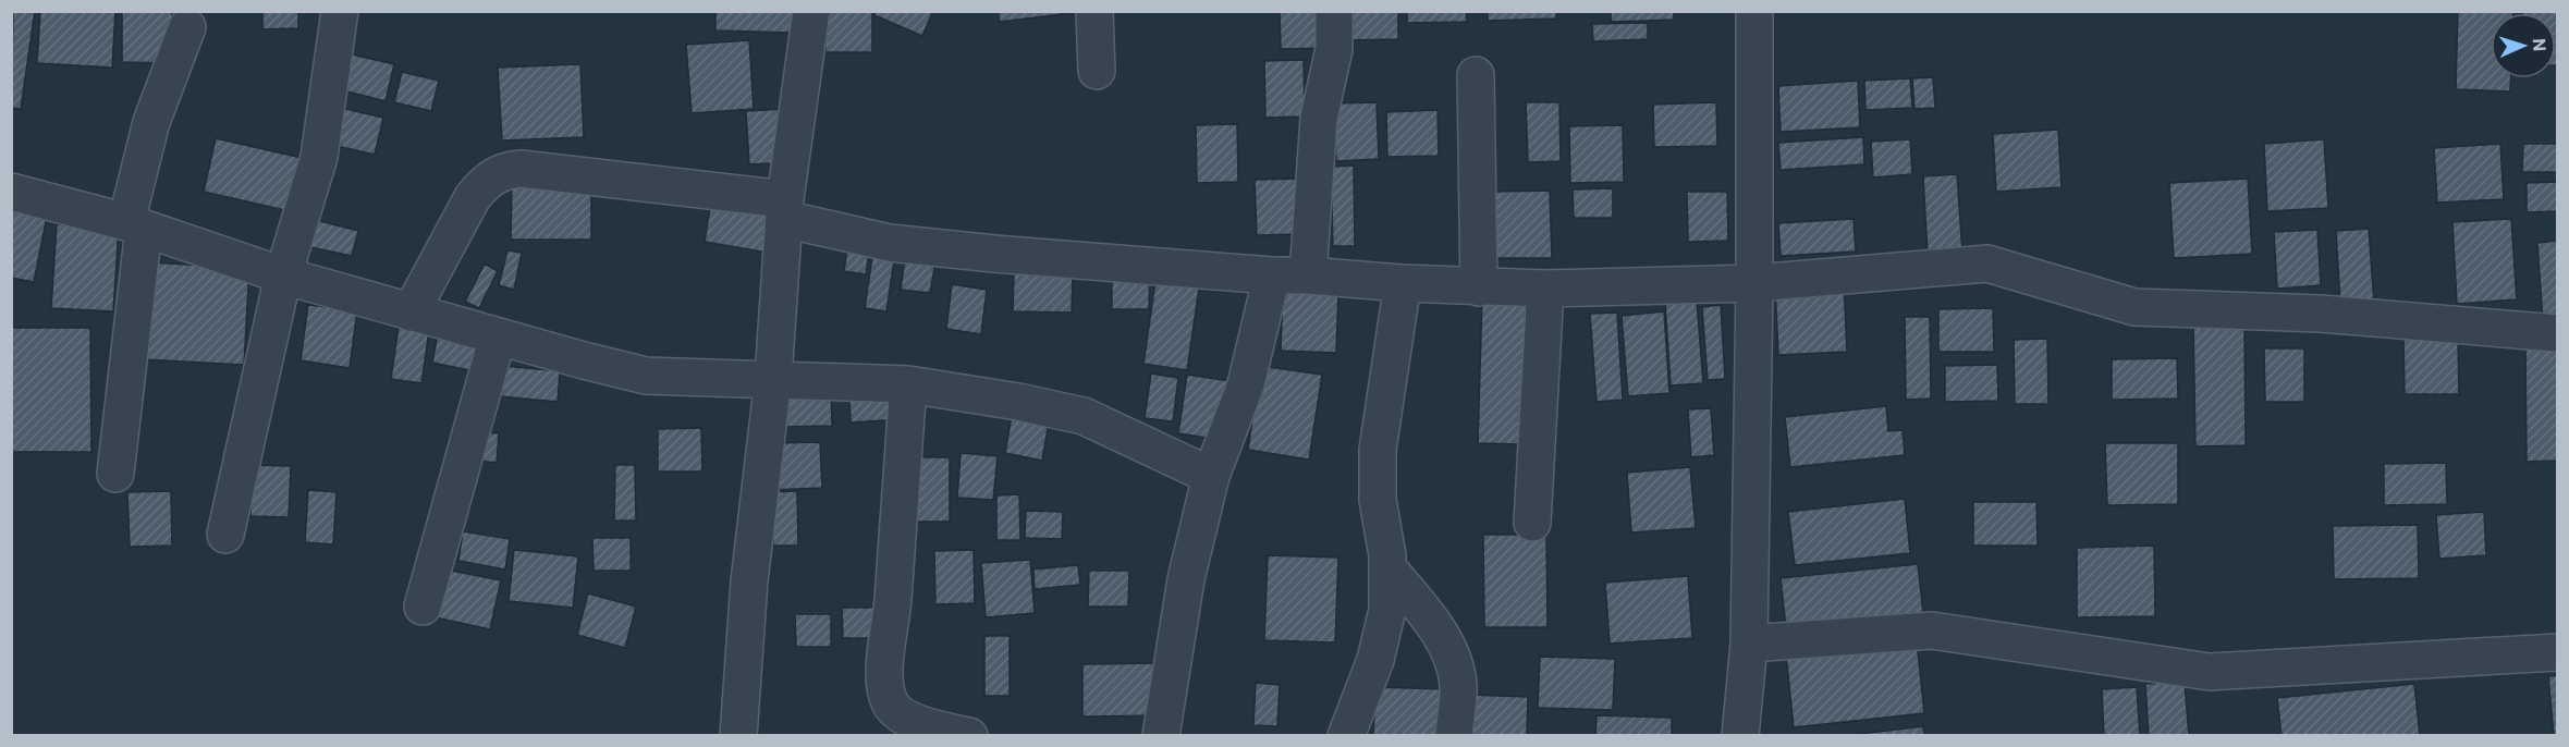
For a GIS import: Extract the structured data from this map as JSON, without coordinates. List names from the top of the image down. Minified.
{"north":"right"}
